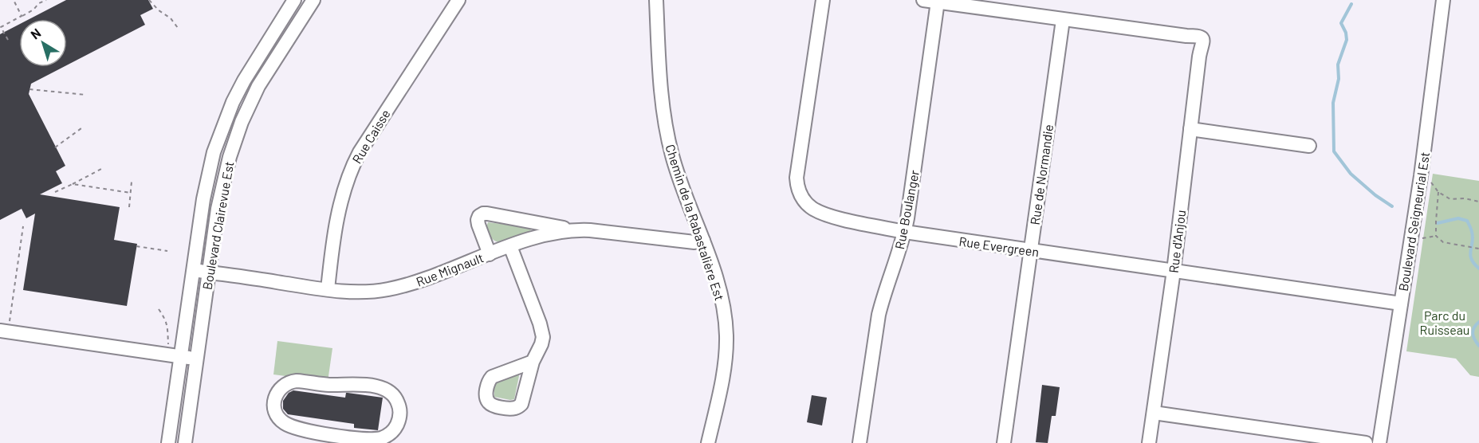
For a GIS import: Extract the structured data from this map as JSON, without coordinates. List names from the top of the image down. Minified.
{"streets":{"street":["Rue Caisse","Rue de Normandie","Rue Boulanger","Boulevard Seigneurial Est","Chemin de la Rabastalière Est","Boulevard Clairevue Est","Rue d'Anjou","Rue Evergreen","Rue Mignault"]},"crossings":[["Rue Caisse","Rue Mignault"],["Rue de Normandie","Rue d'Anjou"],["Rue de Normandie","Rue Evergreen"],["Rue Boulanger","Rue Evergreen"],["Boulevard Seigneurial Est","Rue Evergreen"],["Chemin de la Rabastalière Est","Rue Mignault"],["Boulevard Clairevue Est","Rue Mignault"],["Rue d'Anjou","Rue Evergreen"]],"parks":["Parc du Ruisseau"],"north":"top left"}
